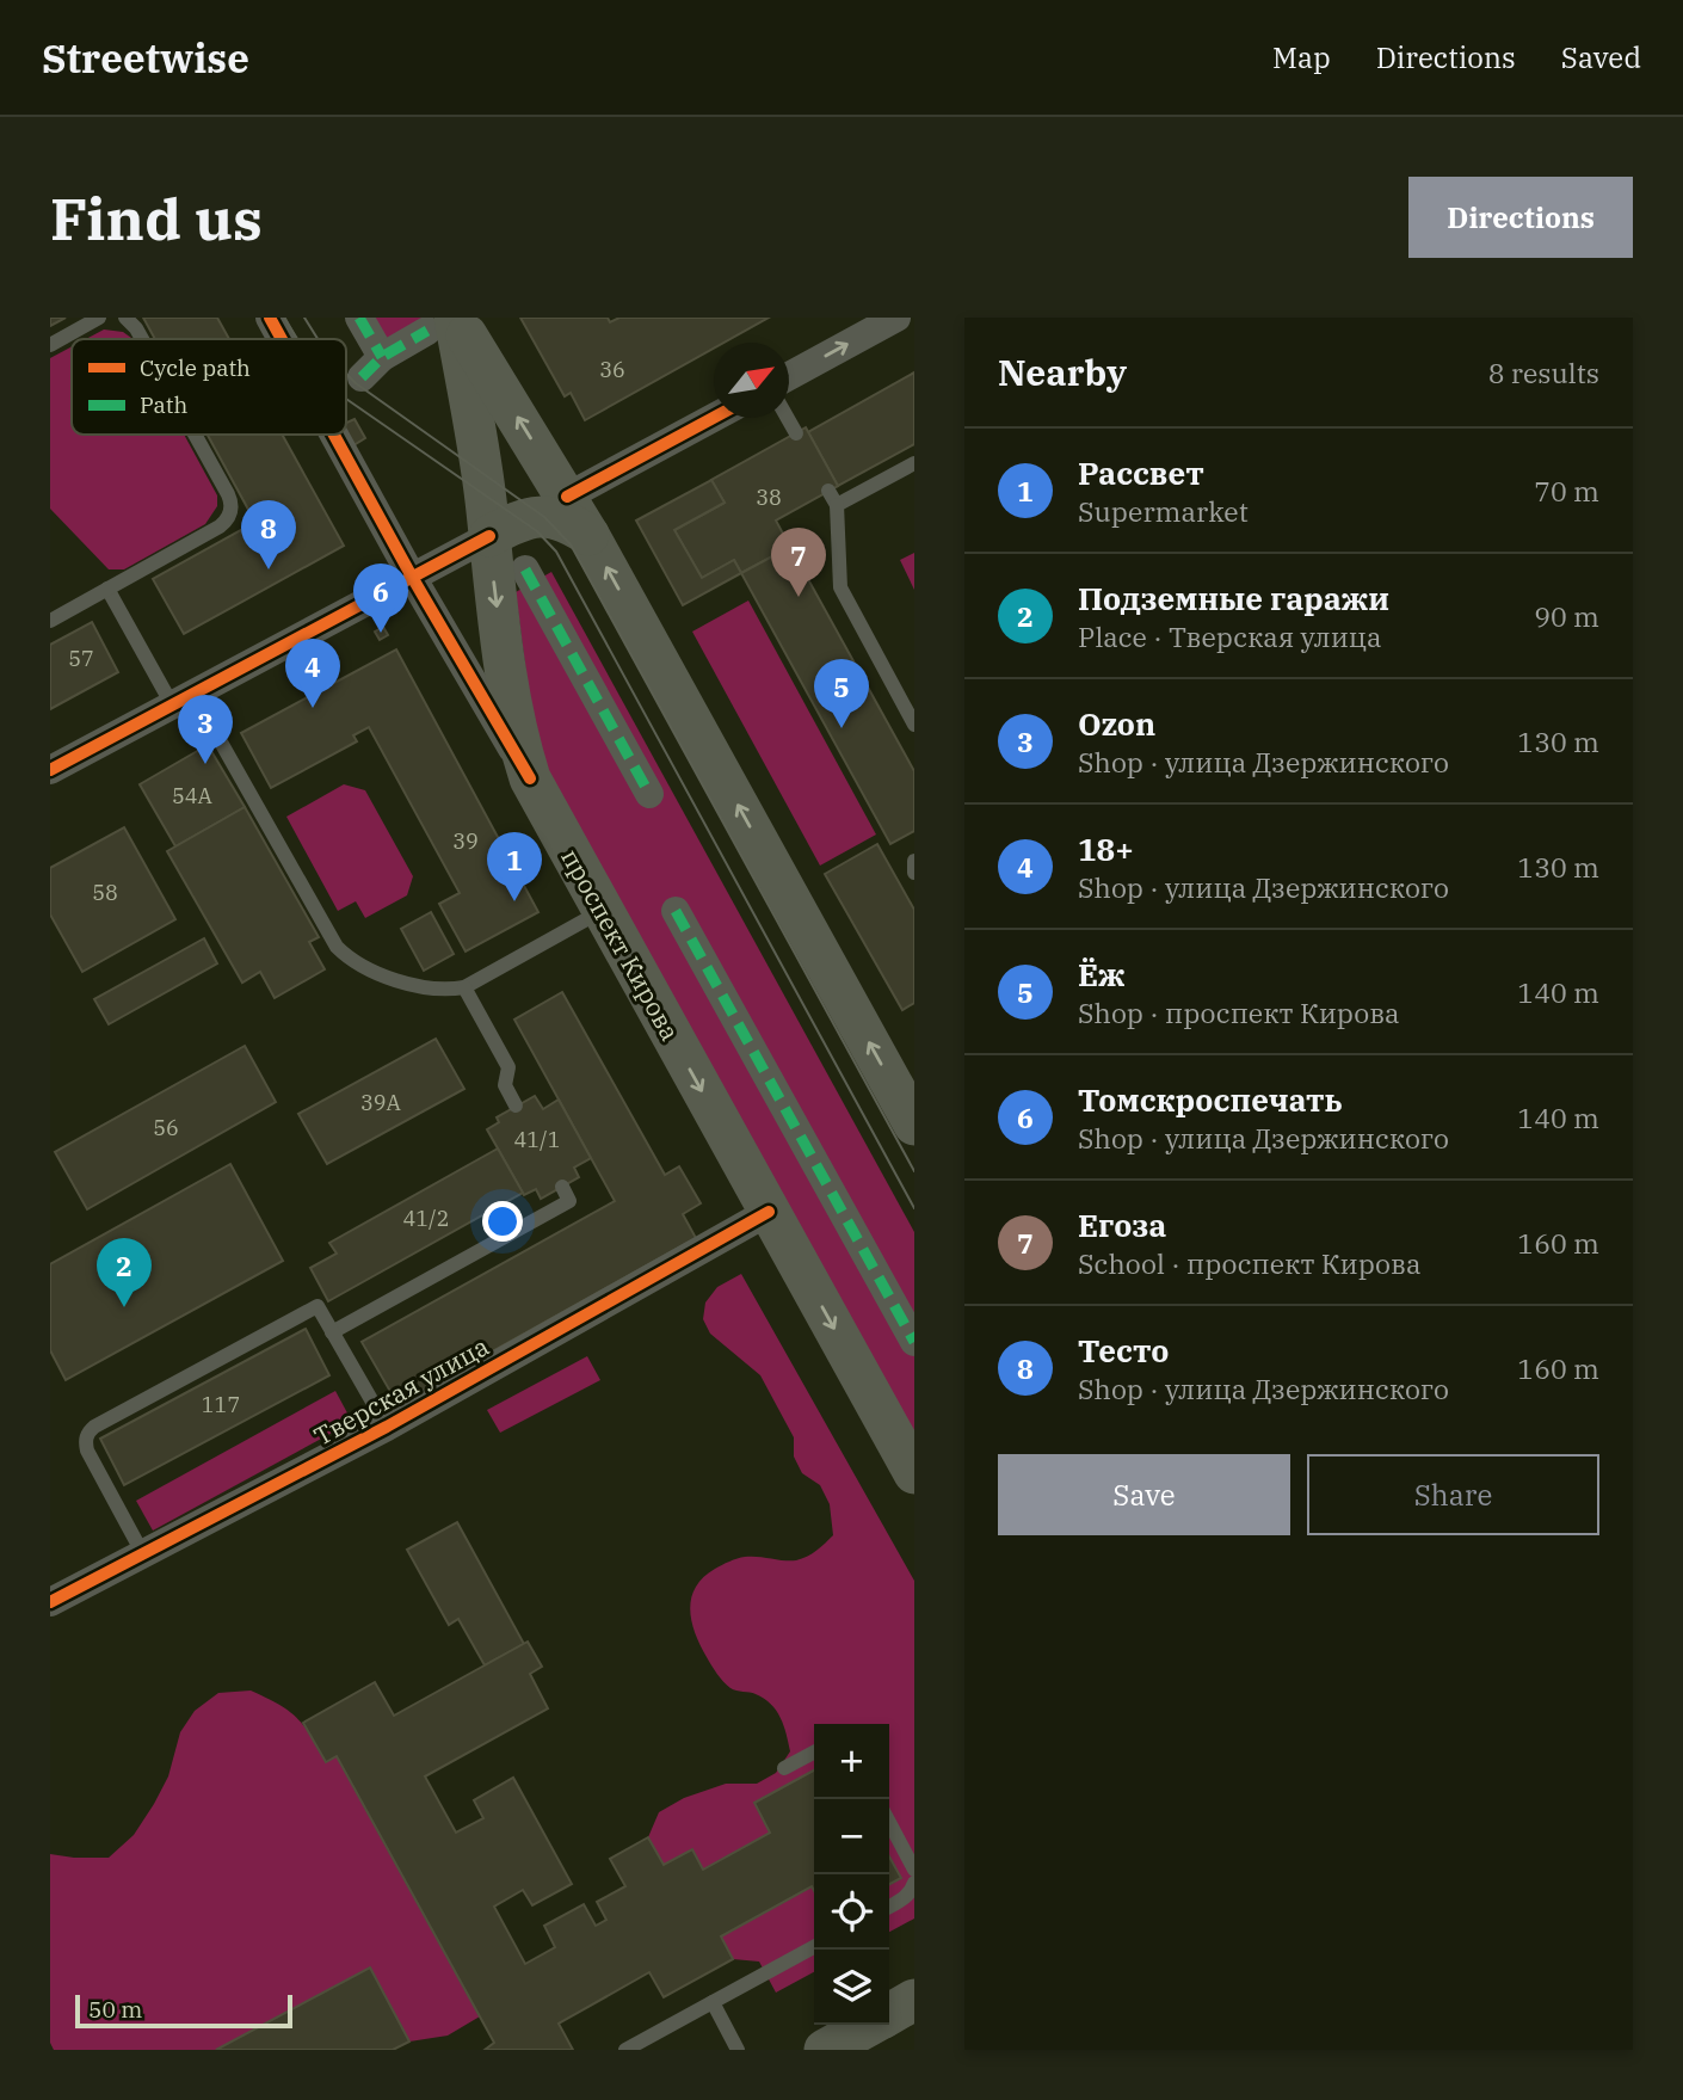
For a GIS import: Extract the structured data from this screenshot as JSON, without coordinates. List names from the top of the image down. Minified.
{"streets":{"main road":["проспект Кирова"],"street":["Тверская улица"]},"crossings":[["проспект Кирова","Тверская улица"]],"house_numbers":["36","38","57","54А","39","58","39А","56","41/1","41/2","117"],"legend":["Cycle path","Path"],"scale_bar":"50 m","north":"top right","page":{"header":"Streetwise","nav":["Map","Directions","Saved"],"buttons":["Directions",["Save","Share"]],"title":"Find us","heading":["Nearby","8 results"],"list":[{"mark":"1","name":"Рассвет","note":"Supermarket","value":"70 m"},{"mark":"2","name":"Подземные гаражи","note":"Place · Тверская улица","value":"90 m"},{"mark":"3","name":"Ozon","note":"Shop · улица Дзержинского","value":"130 m"},{"mark":"4","name":"18+","note":"Shop · улица Дзержинского","value":"130 m"},{"mark":"5","name":"Ёж","note":"Shop · проспект Кирова","value":"140 m"},{"mark":"6","name":"Томскроспечать","note":"Shop · улица Дзержинского","value":"140 m"},{"mark":"7","name":"Егоза","note":"School · проспект Кирова","value":"160 m"},{"mark":"8","name":"Тесто","note":"Shop · улица Дзержинского","value":"160 m"}],"pins":["8","7","6","4","5","3","1","2"],"map_buttons":["+","−"],"scale":"50 m"}}
